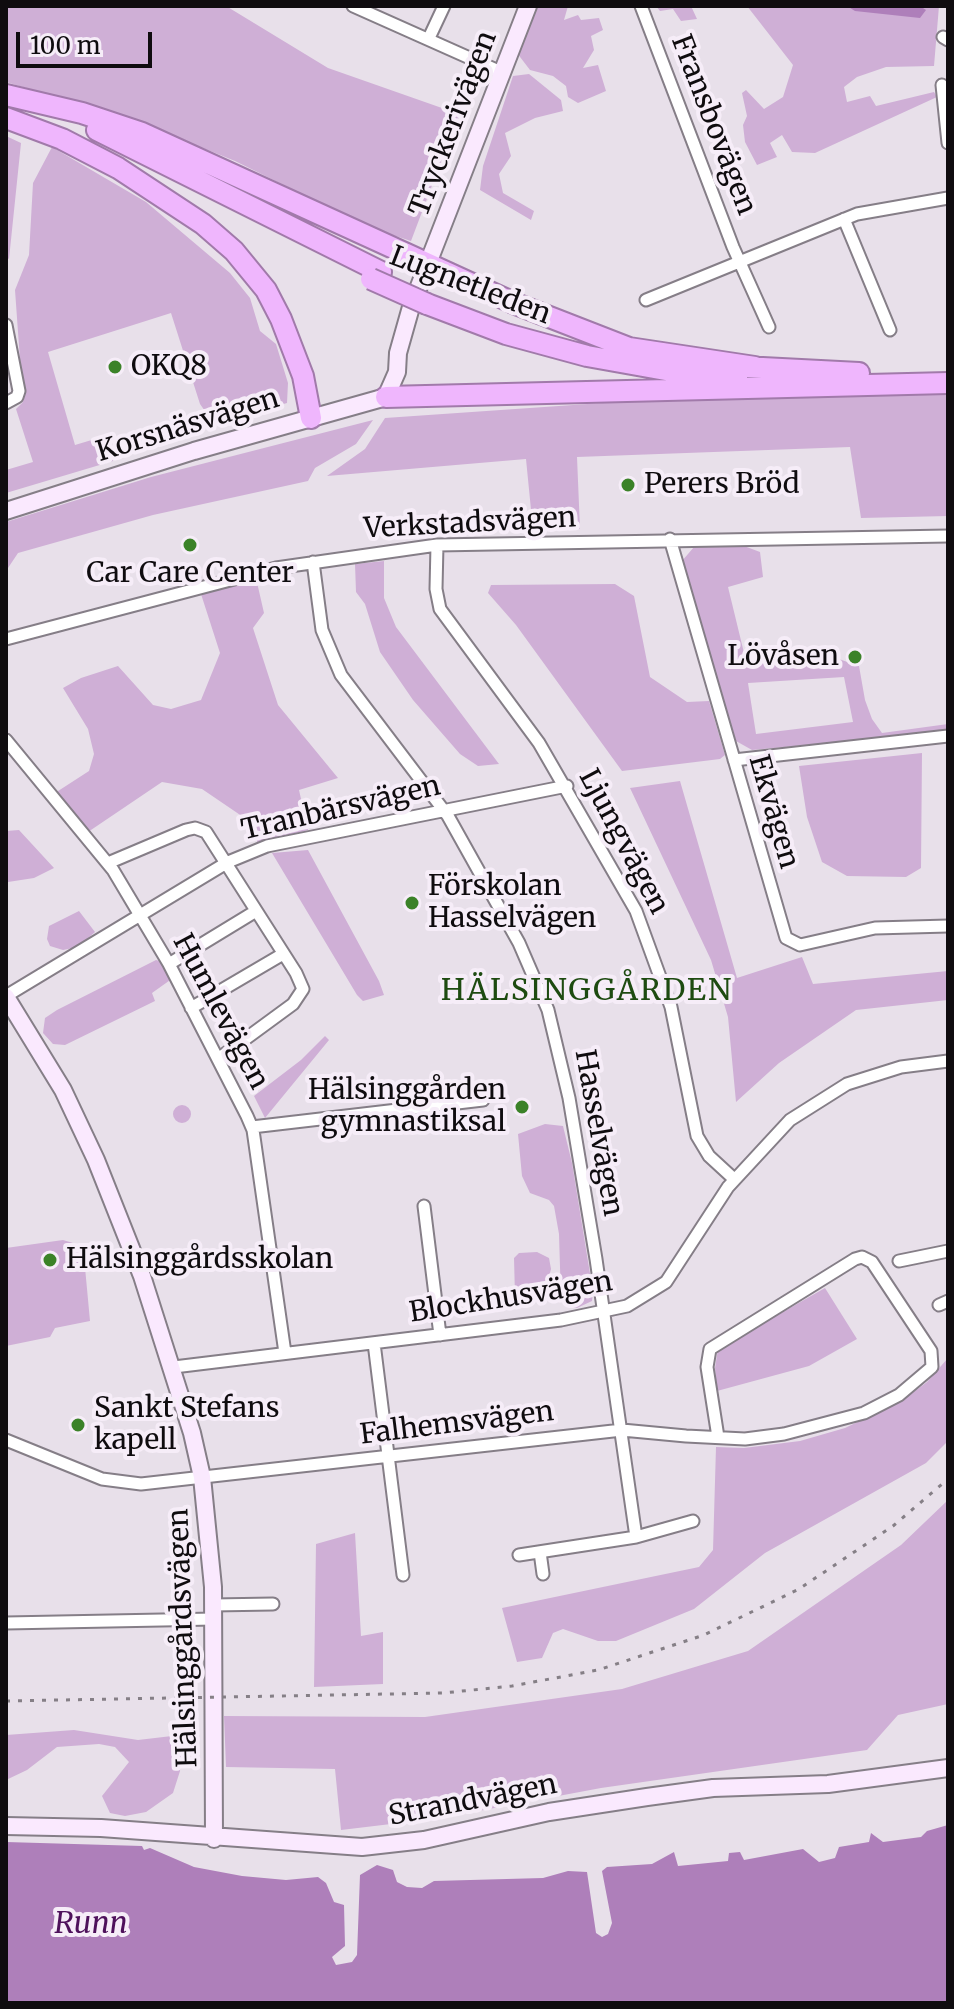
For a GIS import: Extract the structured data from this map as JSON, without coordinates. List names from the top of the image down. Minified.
{"streets":{"highway":["Lugnetleden"],"street":["Tryckerivägen","Fransbovägen","Korsnäsvägen","Verkstadsvägen","Tranbärsvägen","Ekvägen","Ljungvägen","Humlevägen","Hasselvägen","Blockhusvägen","Falhemsvägen","Hälsinggårdsvägen","Strandvägen"]},"crossings":[["Tryckerivägen","Korsnäsvägen"],["Verkstadsvägen","Ekvägen"],["Verkstadsvägen","Ljungvägen"],["Verkstadsvägen","Hasselvägen"],["Tranbärsvägen","Ljungvägen"],["Tranbärsvägen","Humlevägen"],["Tranbärsvägen","Hasselvägen"],["Tranbärsvägen","Hälsinggårdsvägen"],["Ljungvägen","Blockhusvägen"],["Humlevägen","Blockhusvägen"],["Hasselvägen","Blockhusvägen"],["Hasselvägen","Falhemsvägen"],["Blockhusvägen","Hälsinggårdsvägen"],["Falhemsvägen","Hälsinggårdsvägen"],["Hälsinggårdsvägen","Strandvägen"]],"districts":["HÄLSINGGÅRDEN"],"water":["Runn"],"places":["OKQ8","Perers Bröd","Car Care Center","Lövåsen","Förskolan Hasselvägen","Hälsinggården gymnastiksal","Hälsinggårdsskolan","Sankt Stefans kapell"],"scale_bar":"100 m"}
